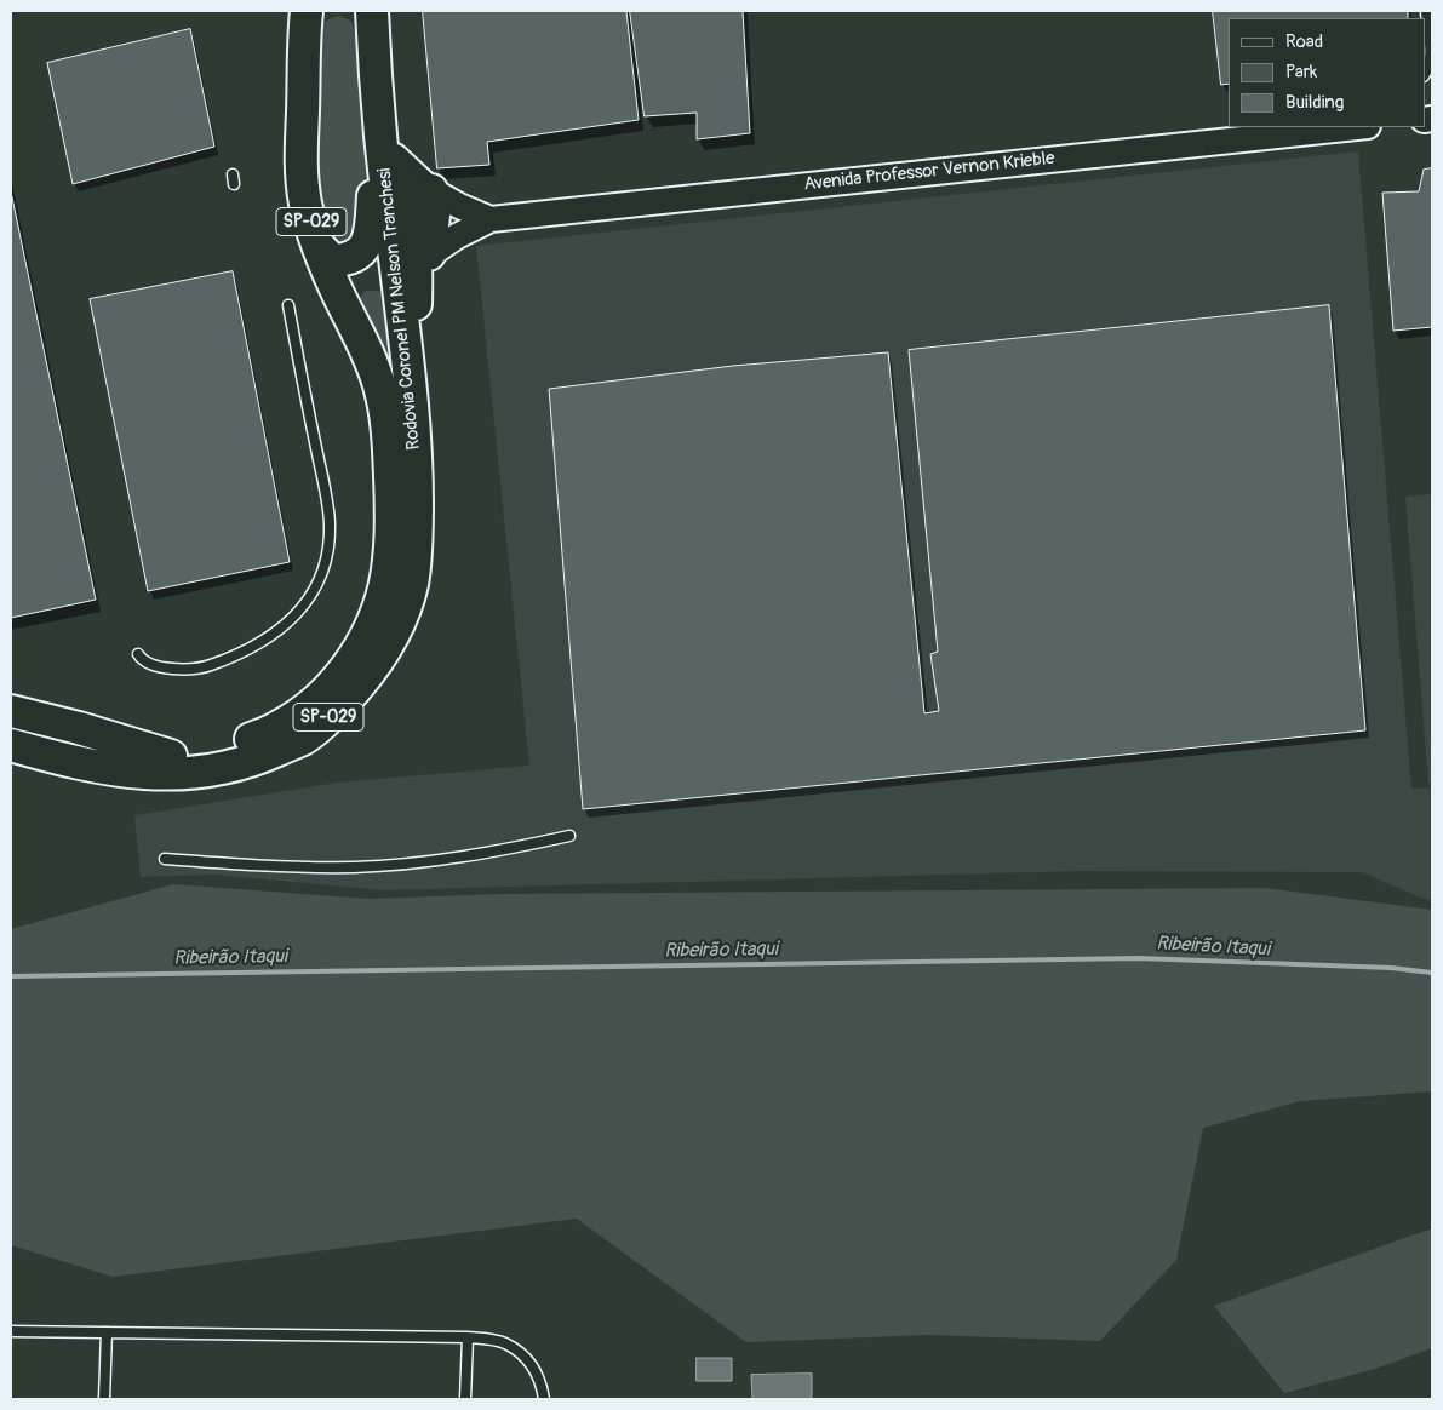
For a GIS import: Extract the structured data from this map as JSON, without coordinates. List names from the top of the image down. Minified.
{"streets":{"highway":["SP-029","Rodovia Coronel PM Nelson Tranchesi"],"street":["Avenida Professor Vernon Krieble"]},"crossings":[["Avenida Professor Vernon Krieble","SP-029"],["Avenida Professor Vernon Krieble","Rodovia Coronel PM Nelson Tranchesi"],["SP-029","Rodovia Coronel PM Nelson Tranchesi"]],"water":["Ribeirão Itaqui"],"legend":["Road","Park","Building"]}
